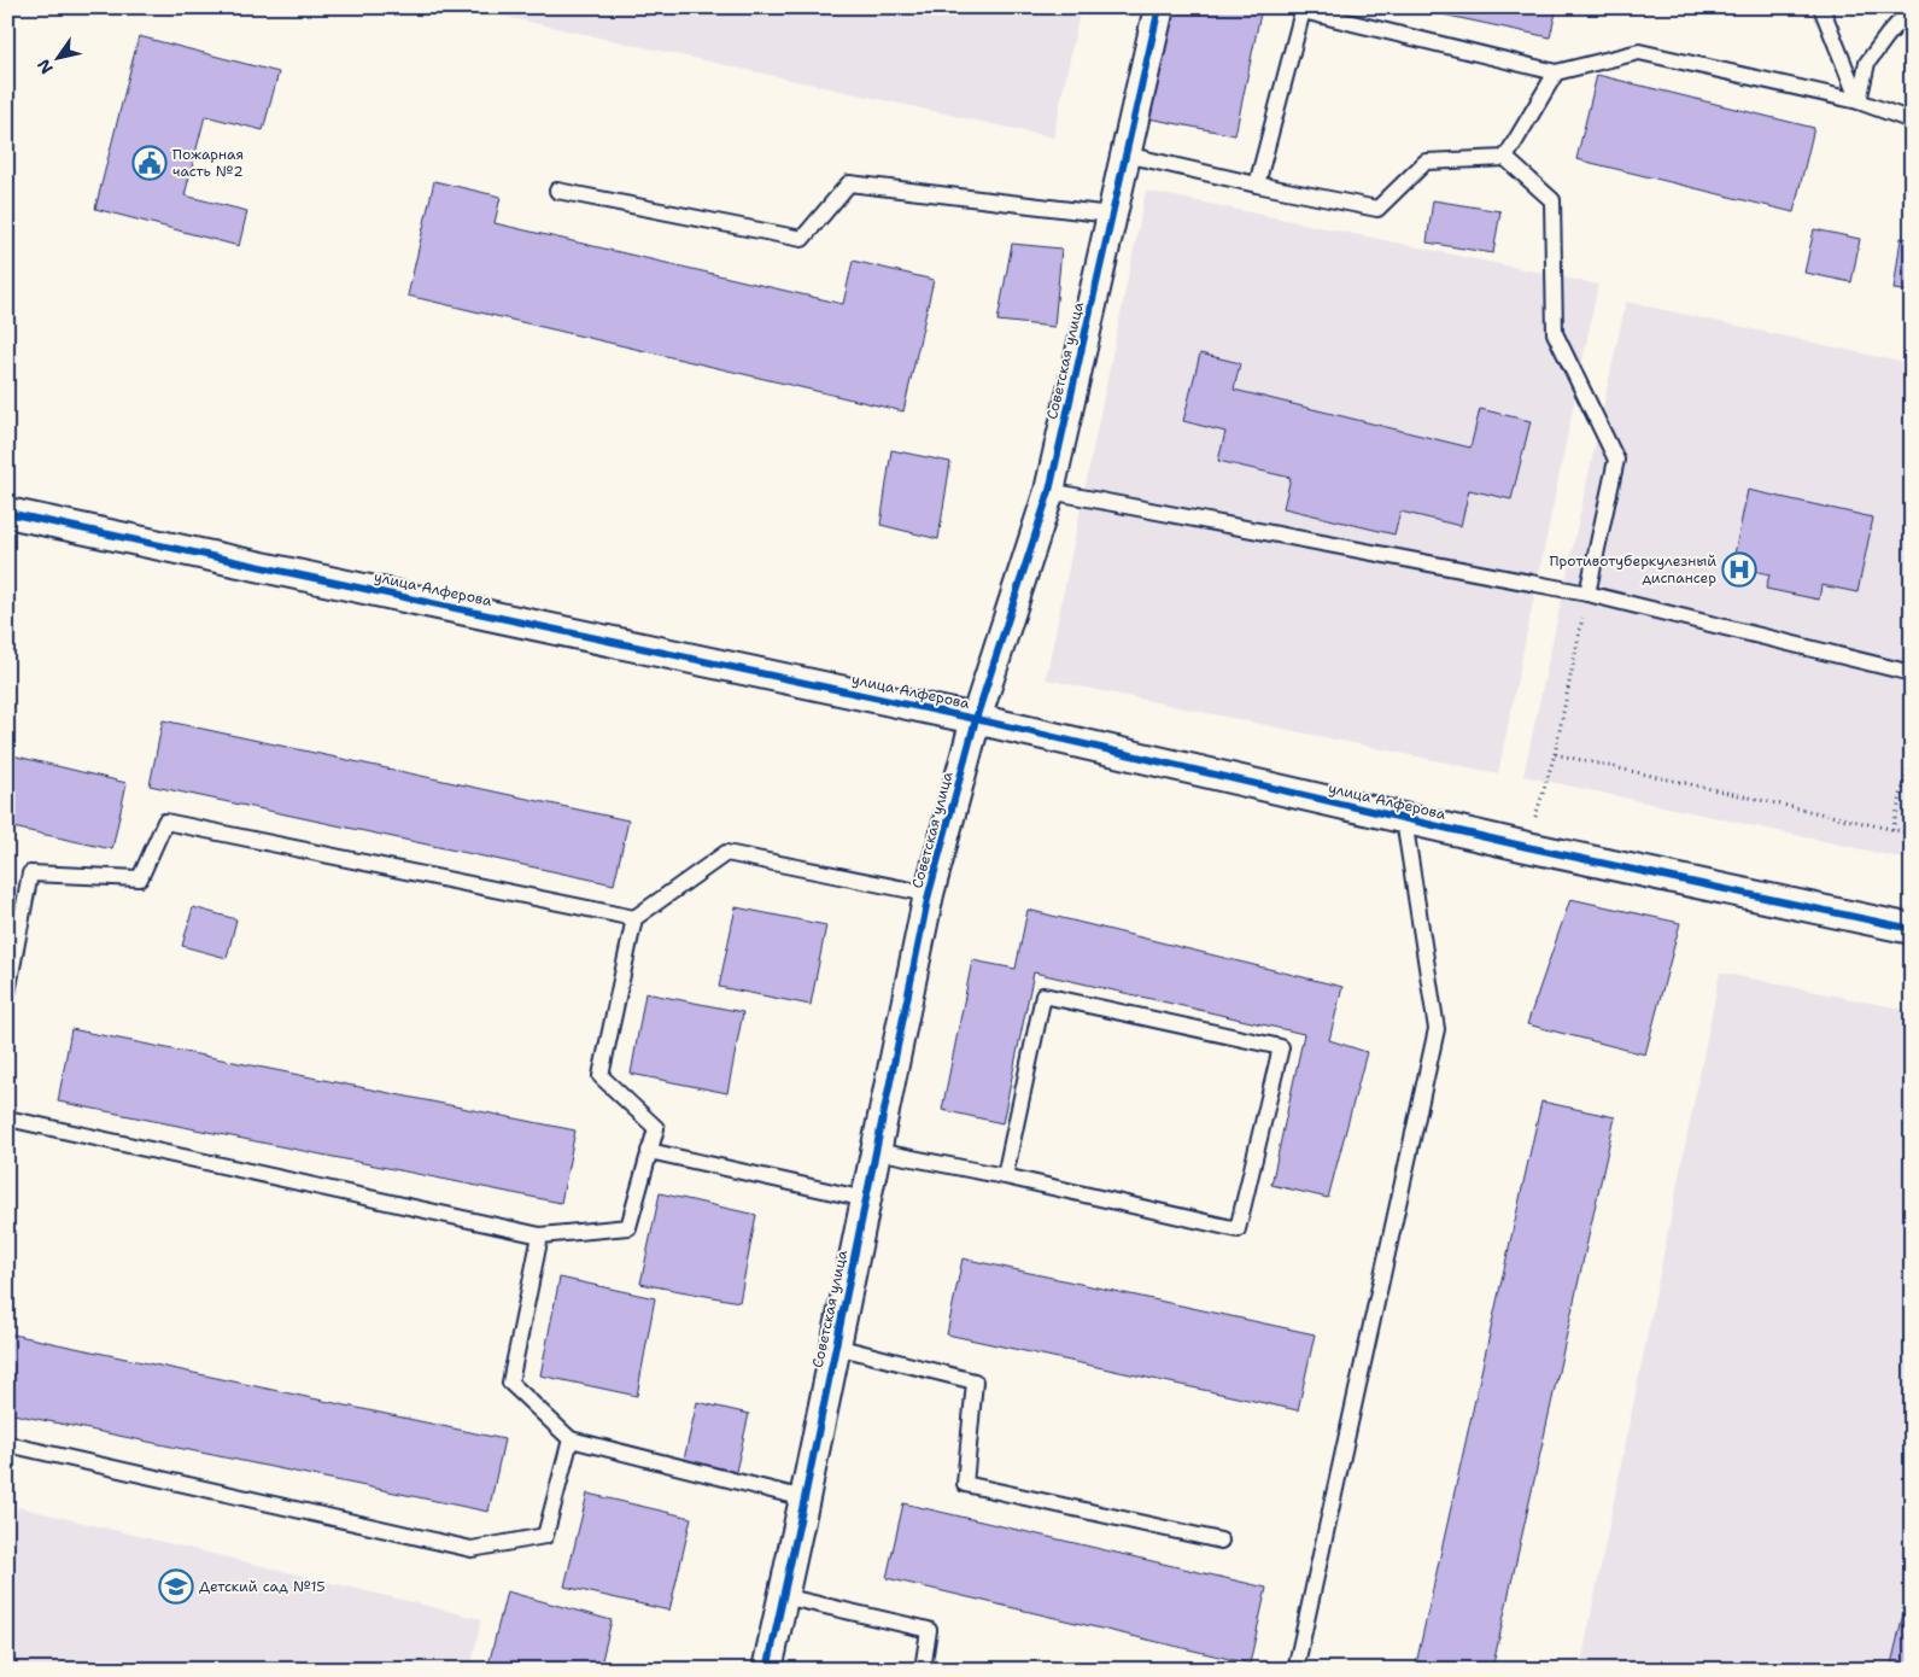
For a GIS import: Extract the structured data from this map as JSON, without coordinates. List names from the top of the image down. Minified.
{"streets":{"street":["Советская улица","улица Алферова"]},"crossings":[["Советская улица","улица Алферова"]],"places":{"public building":["Пожарная часть №2"],"hospital":["Противотуберкулезный диспансер"],"school or university":["Детский сад №15"]},"north":"bottom left"}
